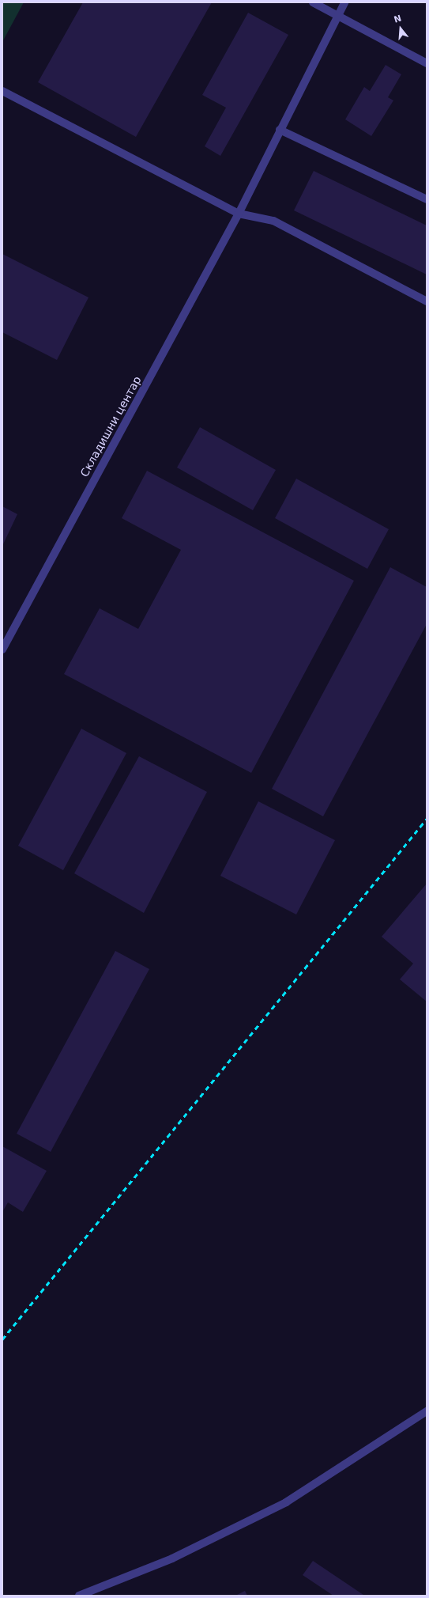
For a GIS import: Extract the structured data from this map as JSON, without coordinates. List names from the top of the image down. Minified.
{"streets":{"street":["Складишни центар"]},"north":"top"}
